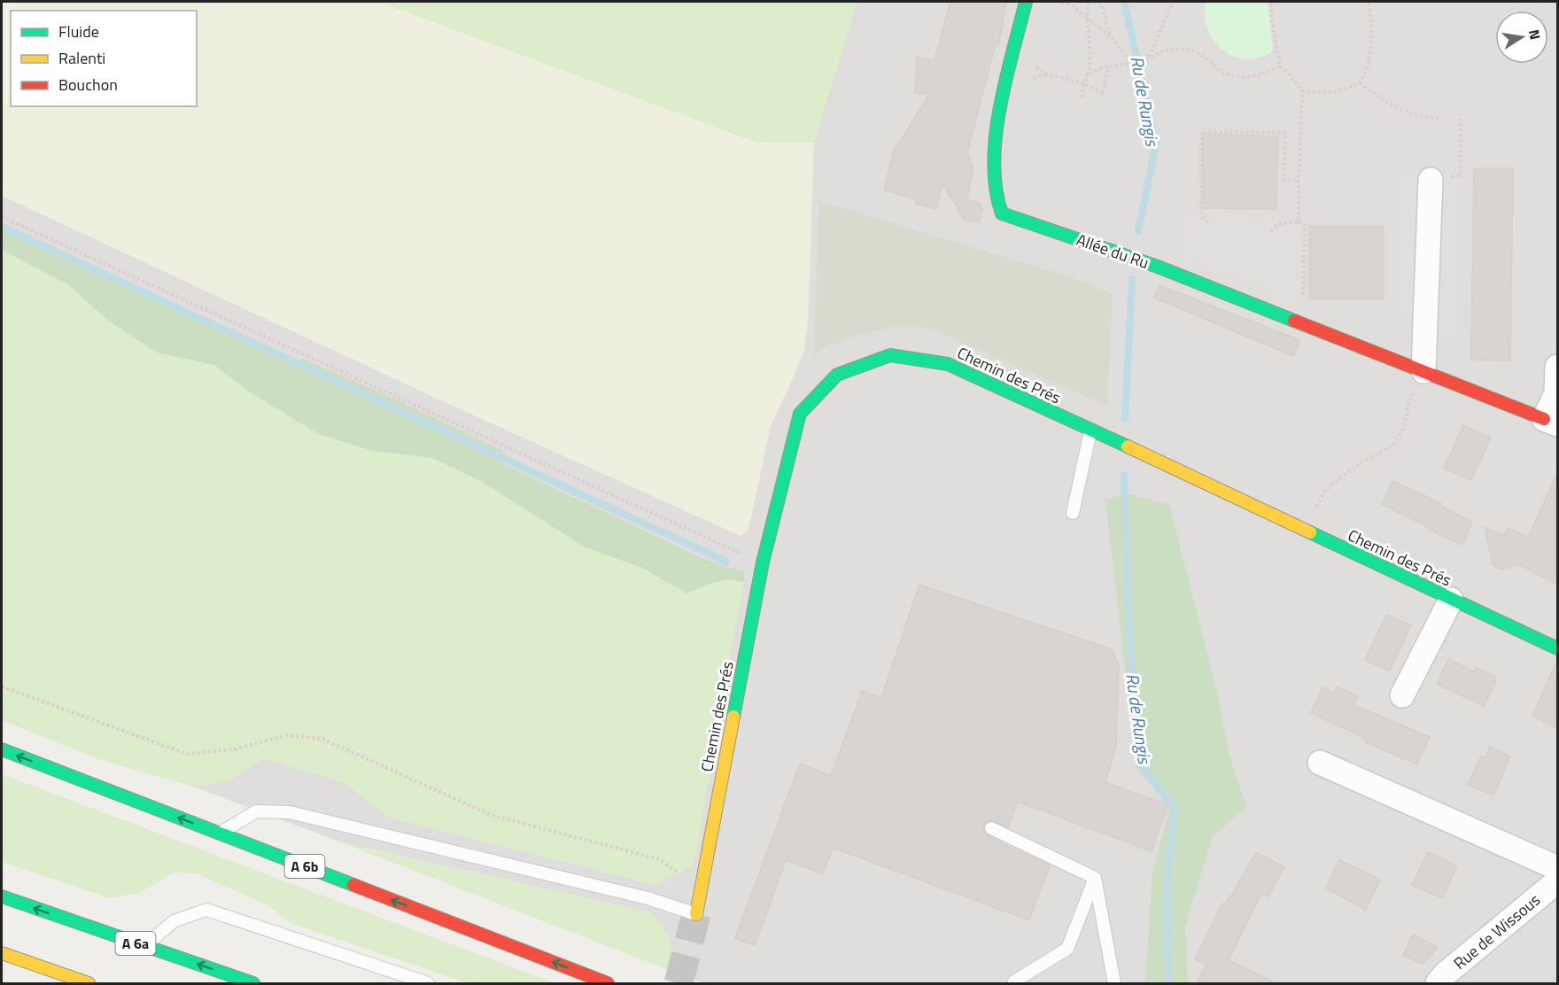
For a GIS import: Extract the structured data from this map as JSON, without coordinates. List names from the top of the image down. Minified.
{"streets":{"main road":["Allée du Ru","Chemin des Prés","A 6b","A 6a"],"street":["Rue de Wissous"]},"water":["Ru de Rungis"],"legend":["Fluide","Ralenti","Bouchon"],"north":"right"}
